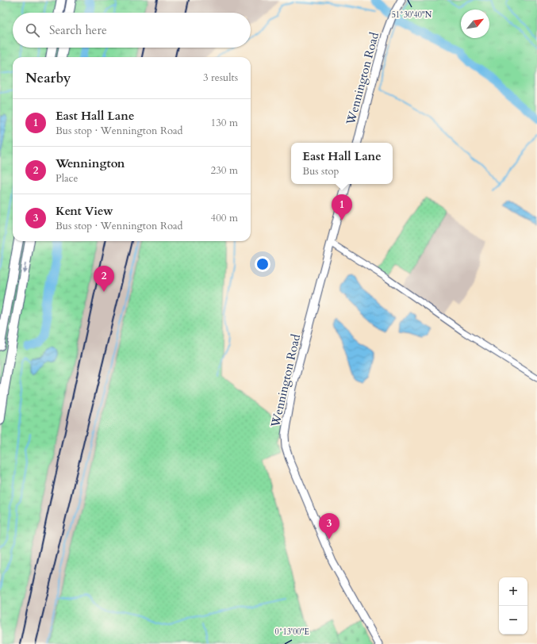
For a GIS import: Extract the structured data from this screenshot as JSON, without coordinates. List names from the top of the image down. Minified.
{"streets":{"main road":["Wennington Road"]},"north":"top right","page":{"search":"Search here","heading":["Nearby","3 results"],"list":[{"mark":"1","name":"East Hall Lane","note":"Bus stop · Wennington Road","value":"130 m"},{"mark":"2","name":"Wennington","note":"Place","value":"230 m"},{"mark":"3","name":"Kent View","note":"Bus stop · Wennington Road","value":"400 m"}],"popup":["East Hall Lane","Bus stop"],"pins":["1","2","3"],"map_buttons":["+","−"]},"coordinates":["51°30'40\"N","0°13'00\"E"]}
